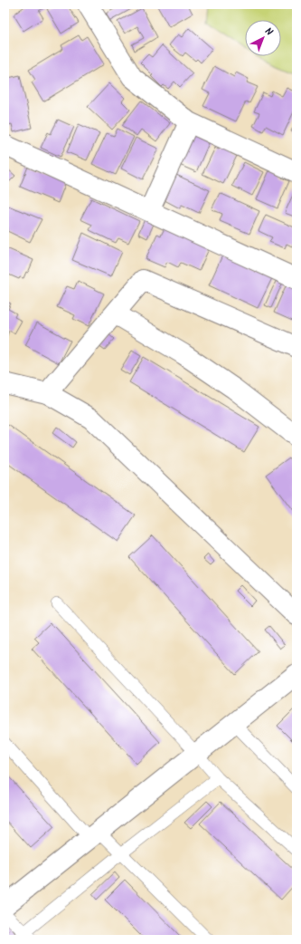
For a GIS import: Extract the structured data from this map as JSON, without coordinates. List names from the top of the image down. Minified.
{"north":"top right"}
